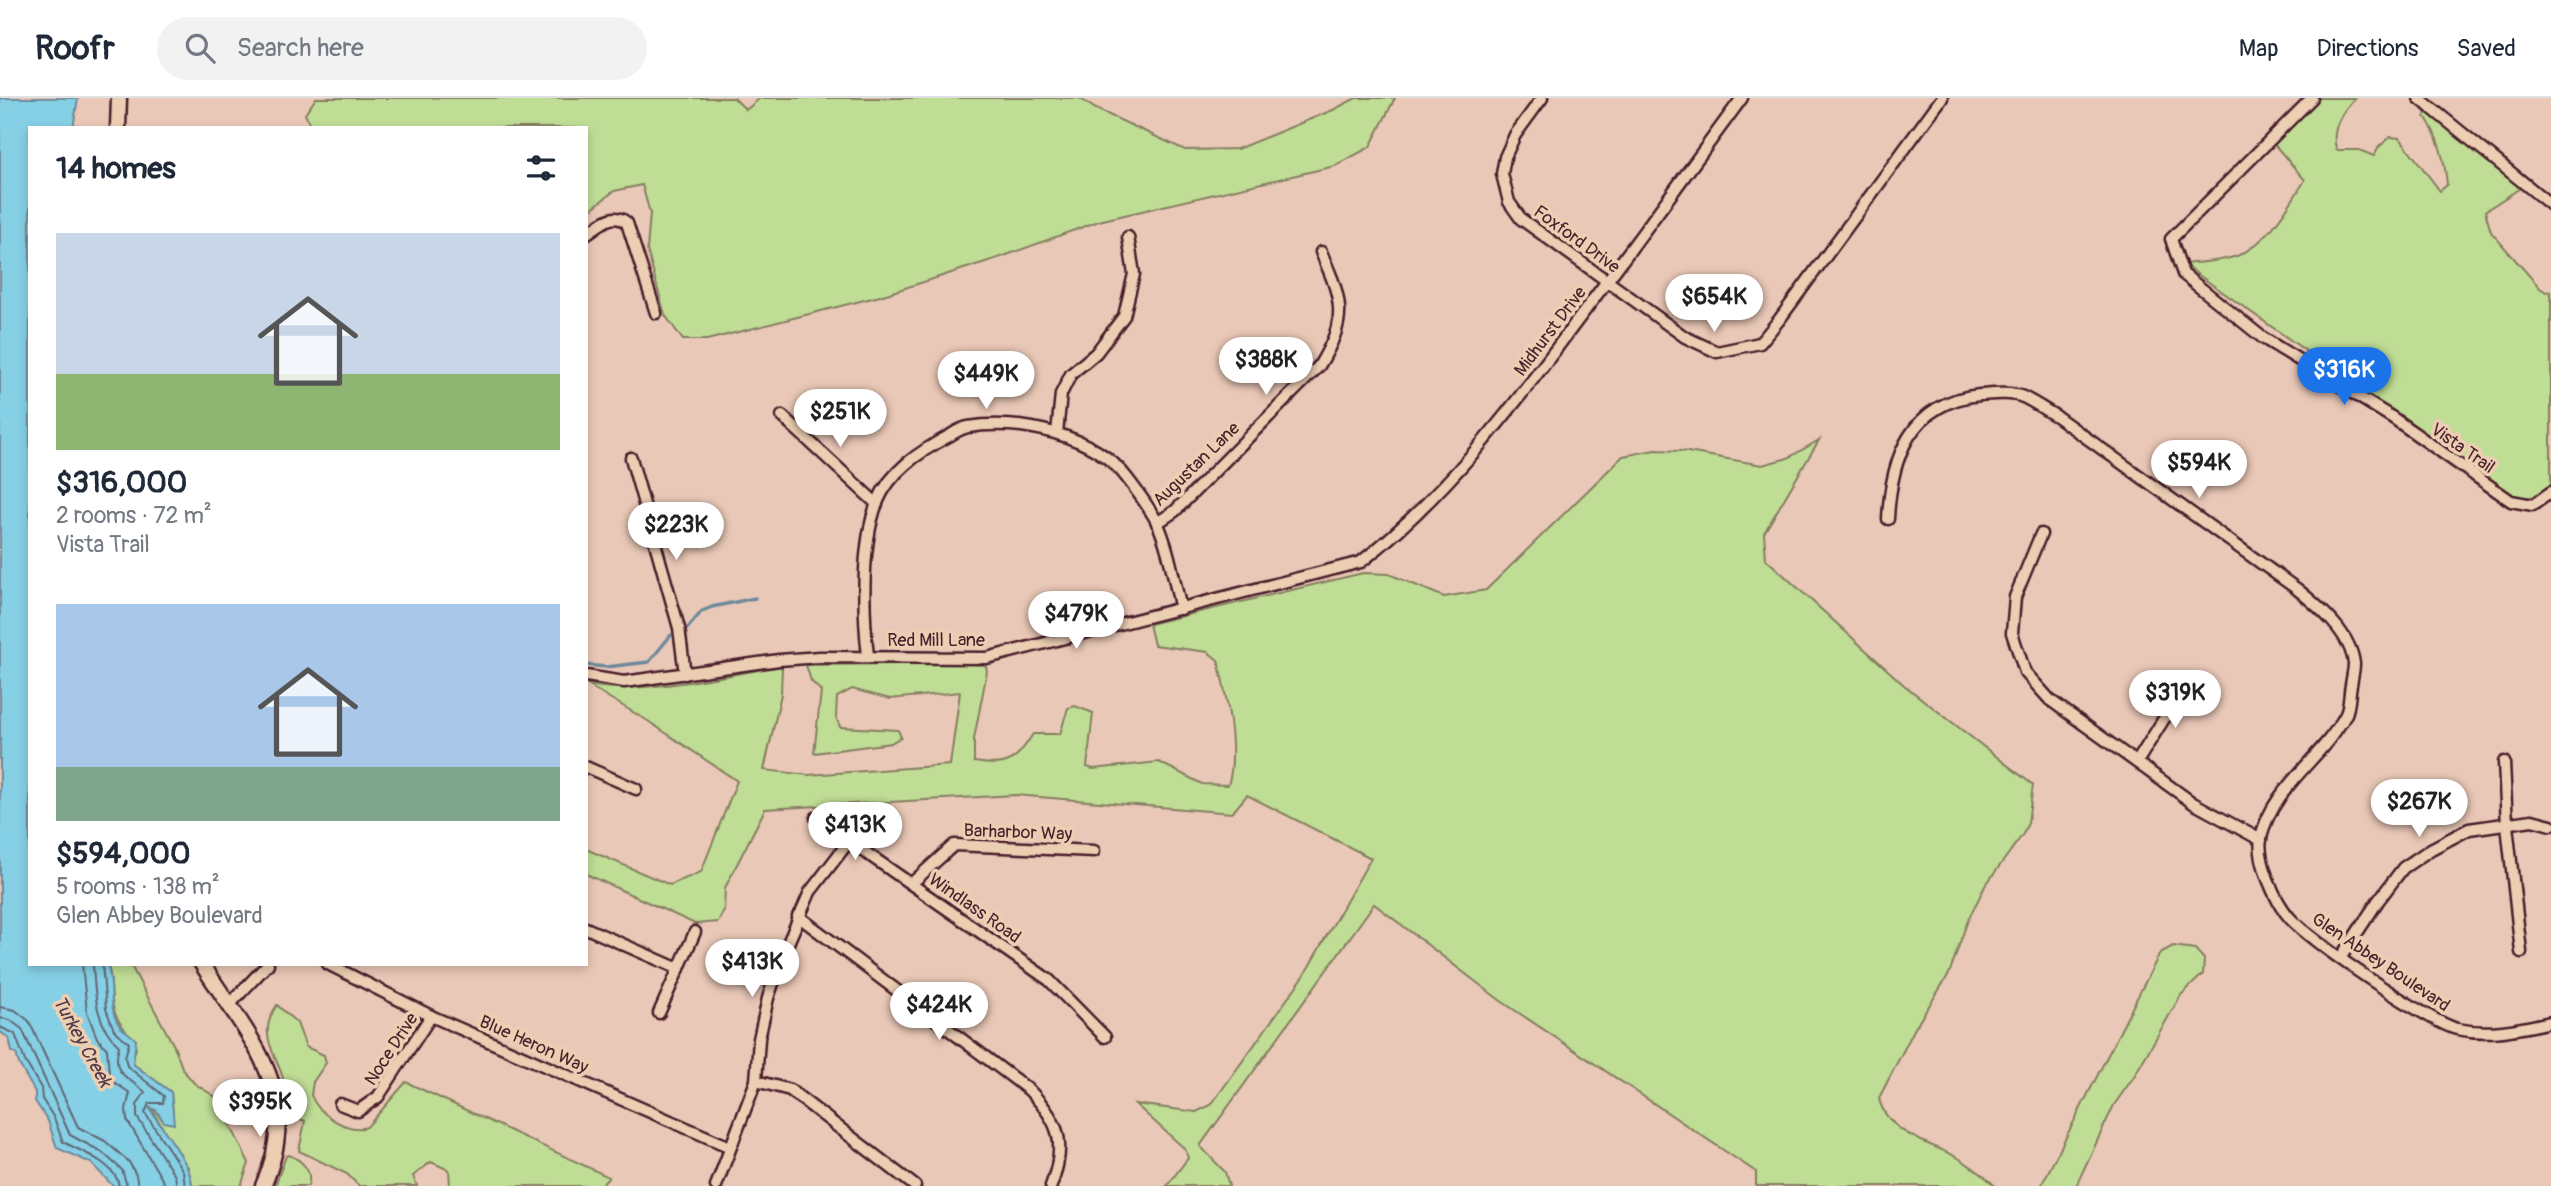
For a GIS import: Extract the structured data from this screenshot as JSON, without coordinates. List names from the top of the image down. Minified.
{"streets":{"street":["Foxford Drive","Midhurst Drive","Vista Trail","Augustan Lane","Red Mill Lane","Barharbor Way","Windlass Road","Glen Abbey Boulevard","Blue Heron Way","Noce Drive"]},"crossings":[["Foxford Drive","Midhurst Drive"],["Midhurst Drive","Red Mill Lane"],["Barharbor Way","Windlass Road"],["Blue Heron Way","Noce Drive"]],"water":["Turkey Creek"],"page":{"header":"Roofr","search":"Search here","nav":["Map","Directions","Saved"],"heading":"14 homes","list":[{"name":"$316,000","note":"2 rooms · 72 m² · Vista Trail"},{"name":"$594,000","note":"5 rooms · 138 m² · Glen Abbey Boulevard"}],"price":["$654K","$388K","$316K","$449K","$251K","$594K","$223K","$479K","$319K","$267K","$413K","$413K","$424K","$395K"]}}
